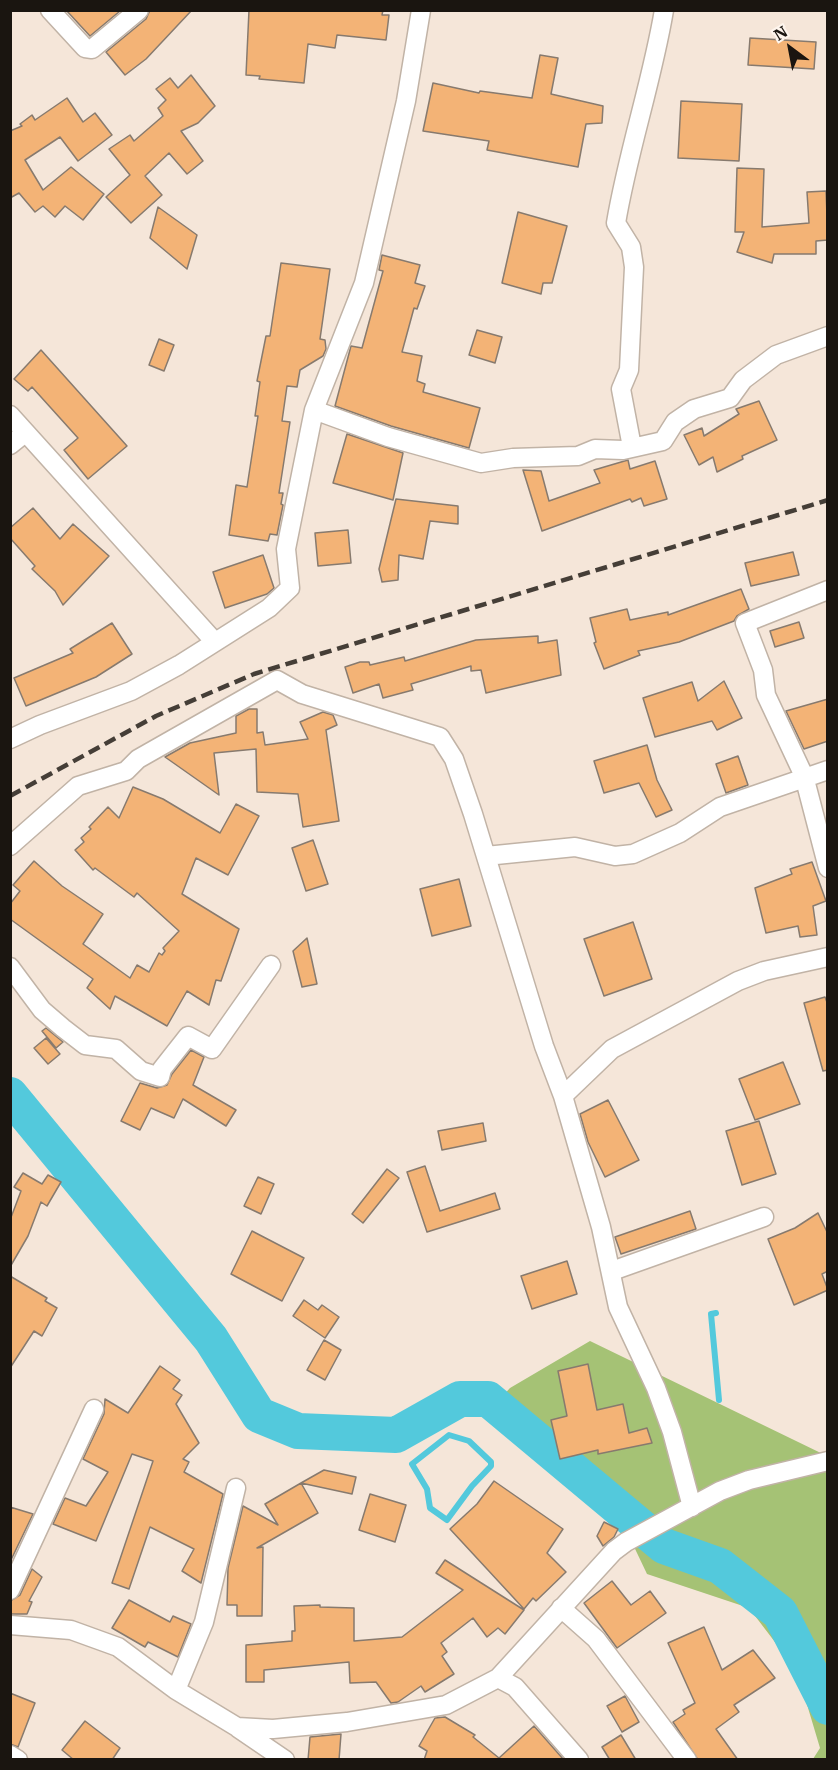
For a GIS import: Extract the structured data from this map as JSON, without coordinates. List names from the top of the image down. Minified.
{"north":"top left"}
